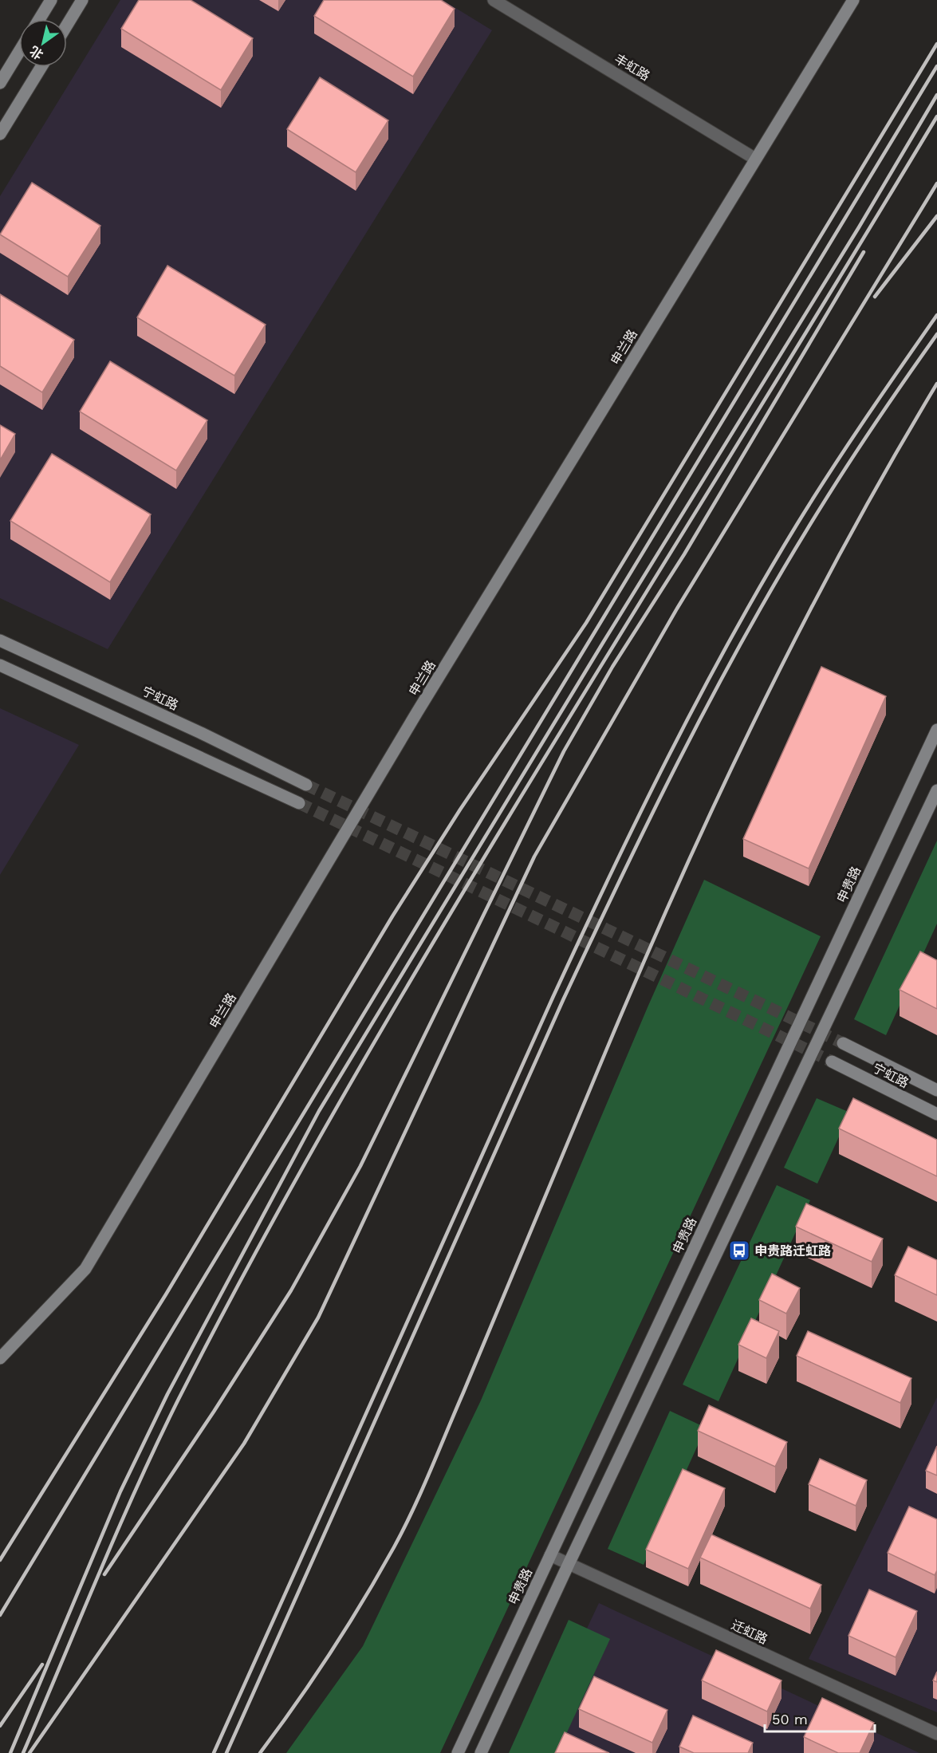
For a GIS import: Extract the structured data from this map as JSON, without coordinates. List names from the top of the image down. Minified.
{"streets":{"main road":["申兰路","宁虹路","申贵路"],"street":["丰虹路","迁虹路"]},"crossings":[["丰虹路","申兰路"],["申贵路","迁虹路"]],"places":{"bus stop":["申贵路迁虹路"]},"scale_bar":"50 m","north":"bottom left"}
